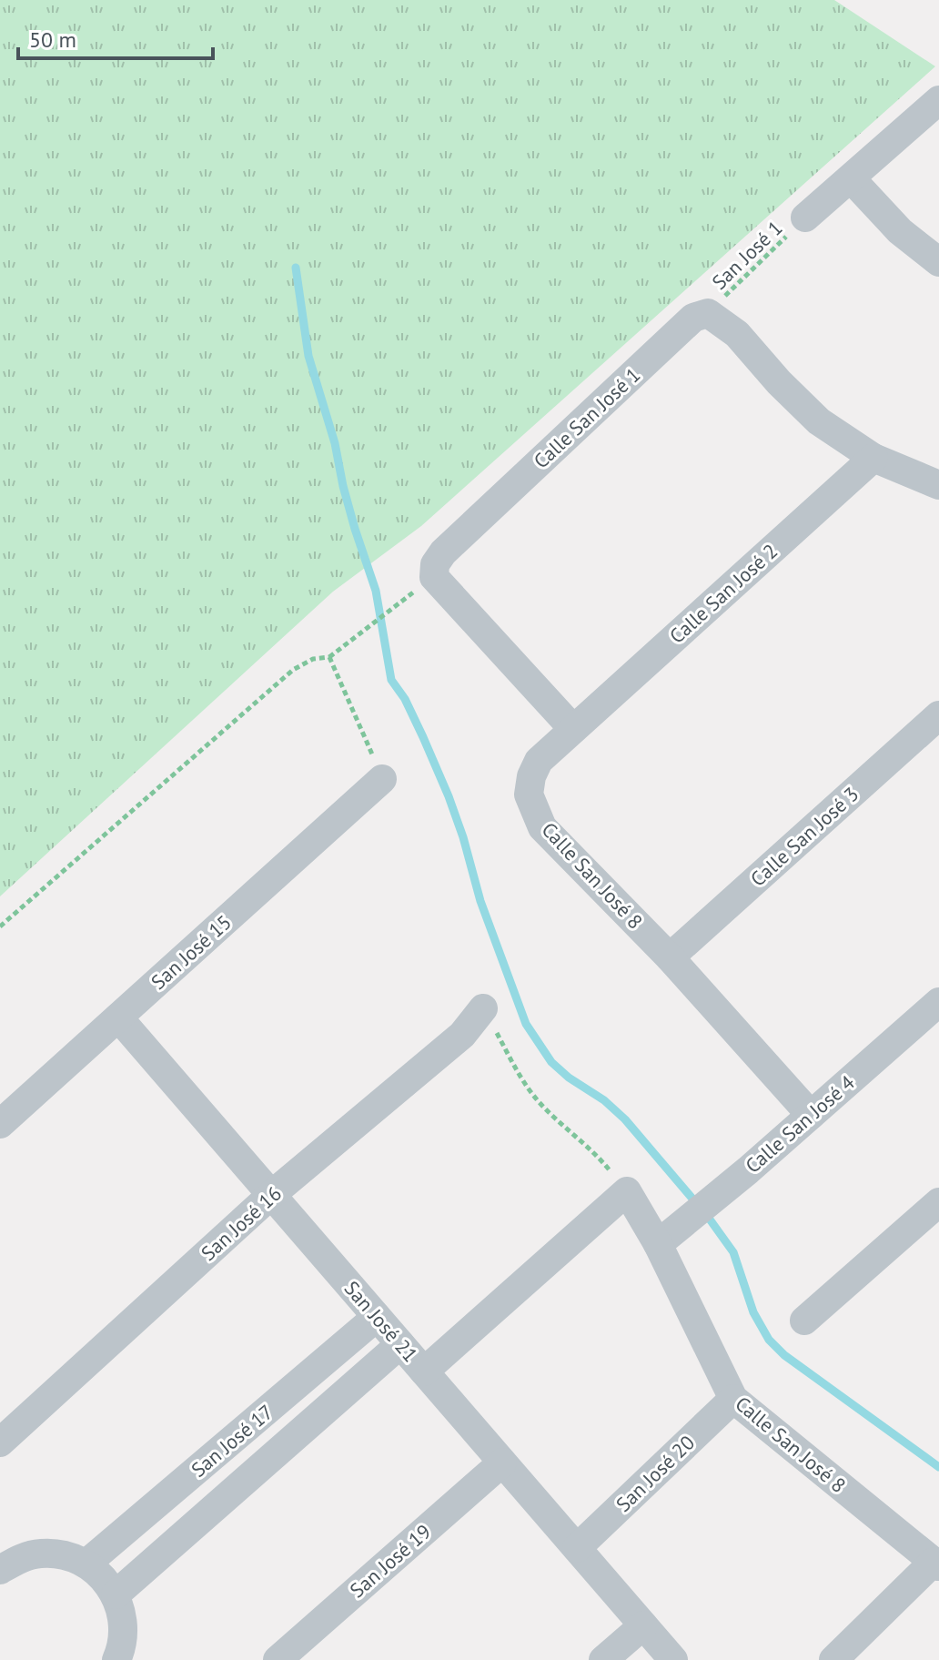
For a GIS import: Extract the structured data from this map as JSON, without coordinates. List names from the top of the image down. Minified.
{"streets":{"street":["Calle San José 1","Calle San José 2","Calle San José 3","Calle San José 8","San José 15","Calle San José 4","San José 16","San José 21","San José 17","San José 20","San José 19"],"path":["San José 1"]},"crossings":[["San José 1","Calle San José 1"],["Calle San José 1","Calle San José 2"],["Calle San José 1","Calle San José 8"],["Calle San José 2","Calle San José 8"],["Calle San José 3","Calle San José 8"],["Calle San José 8","Calle San José 4"],["Calle San José 8","San José 20"],["San José 15","San José 21"],["San José 16","San José 21"],["San José 21","San José 17"],["San José 21","San José 20"],["San José 21","San José 19"]],"scale_bar":"50 m"}
